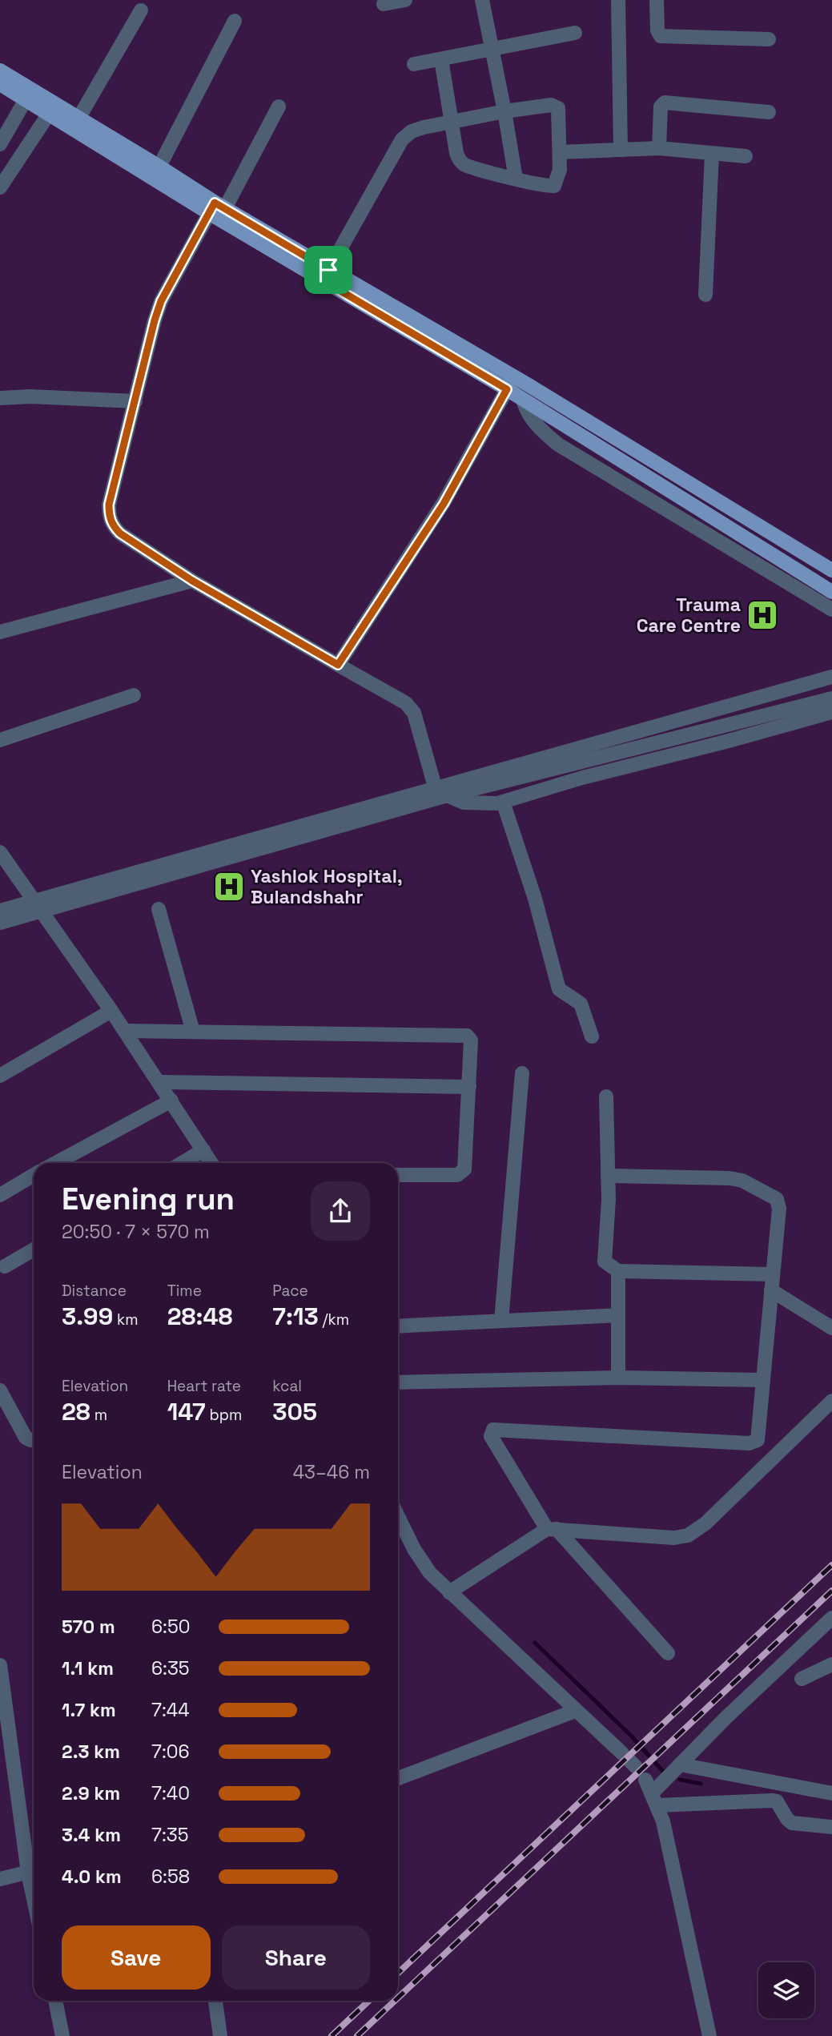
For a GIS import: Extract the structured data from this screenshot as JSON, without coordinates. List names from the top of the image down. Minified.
{"places":{"hospital":["Trauma Care Centre","Yashlok Hospital, Bulandshahr"]},"page":{"heading":["Evening run","20:50 · 7 × 570 m"],"stats":[["Distance","3.99 km"],["Time","28:48"],["Pace","7:13 /km"],["Elevation","28 m"],["Heart rate","147 bpm"],["kcal","305"]],"chart":["Elevation","43–46 m"],"list":[{"name":"570 m","note":"6:50"},{"name":"1.1 km","note":"6:35"},{"name":"1.7 km","note":"7:44"},{"name":"2.3 km","note":"7:06"},{"name":"2.9 km","note":"7:40"},{"name":"3.4 km","note":"7:35"},{"name":"4.0 km","note":"6:58"}],"buttons":["Save","Share"]}}
